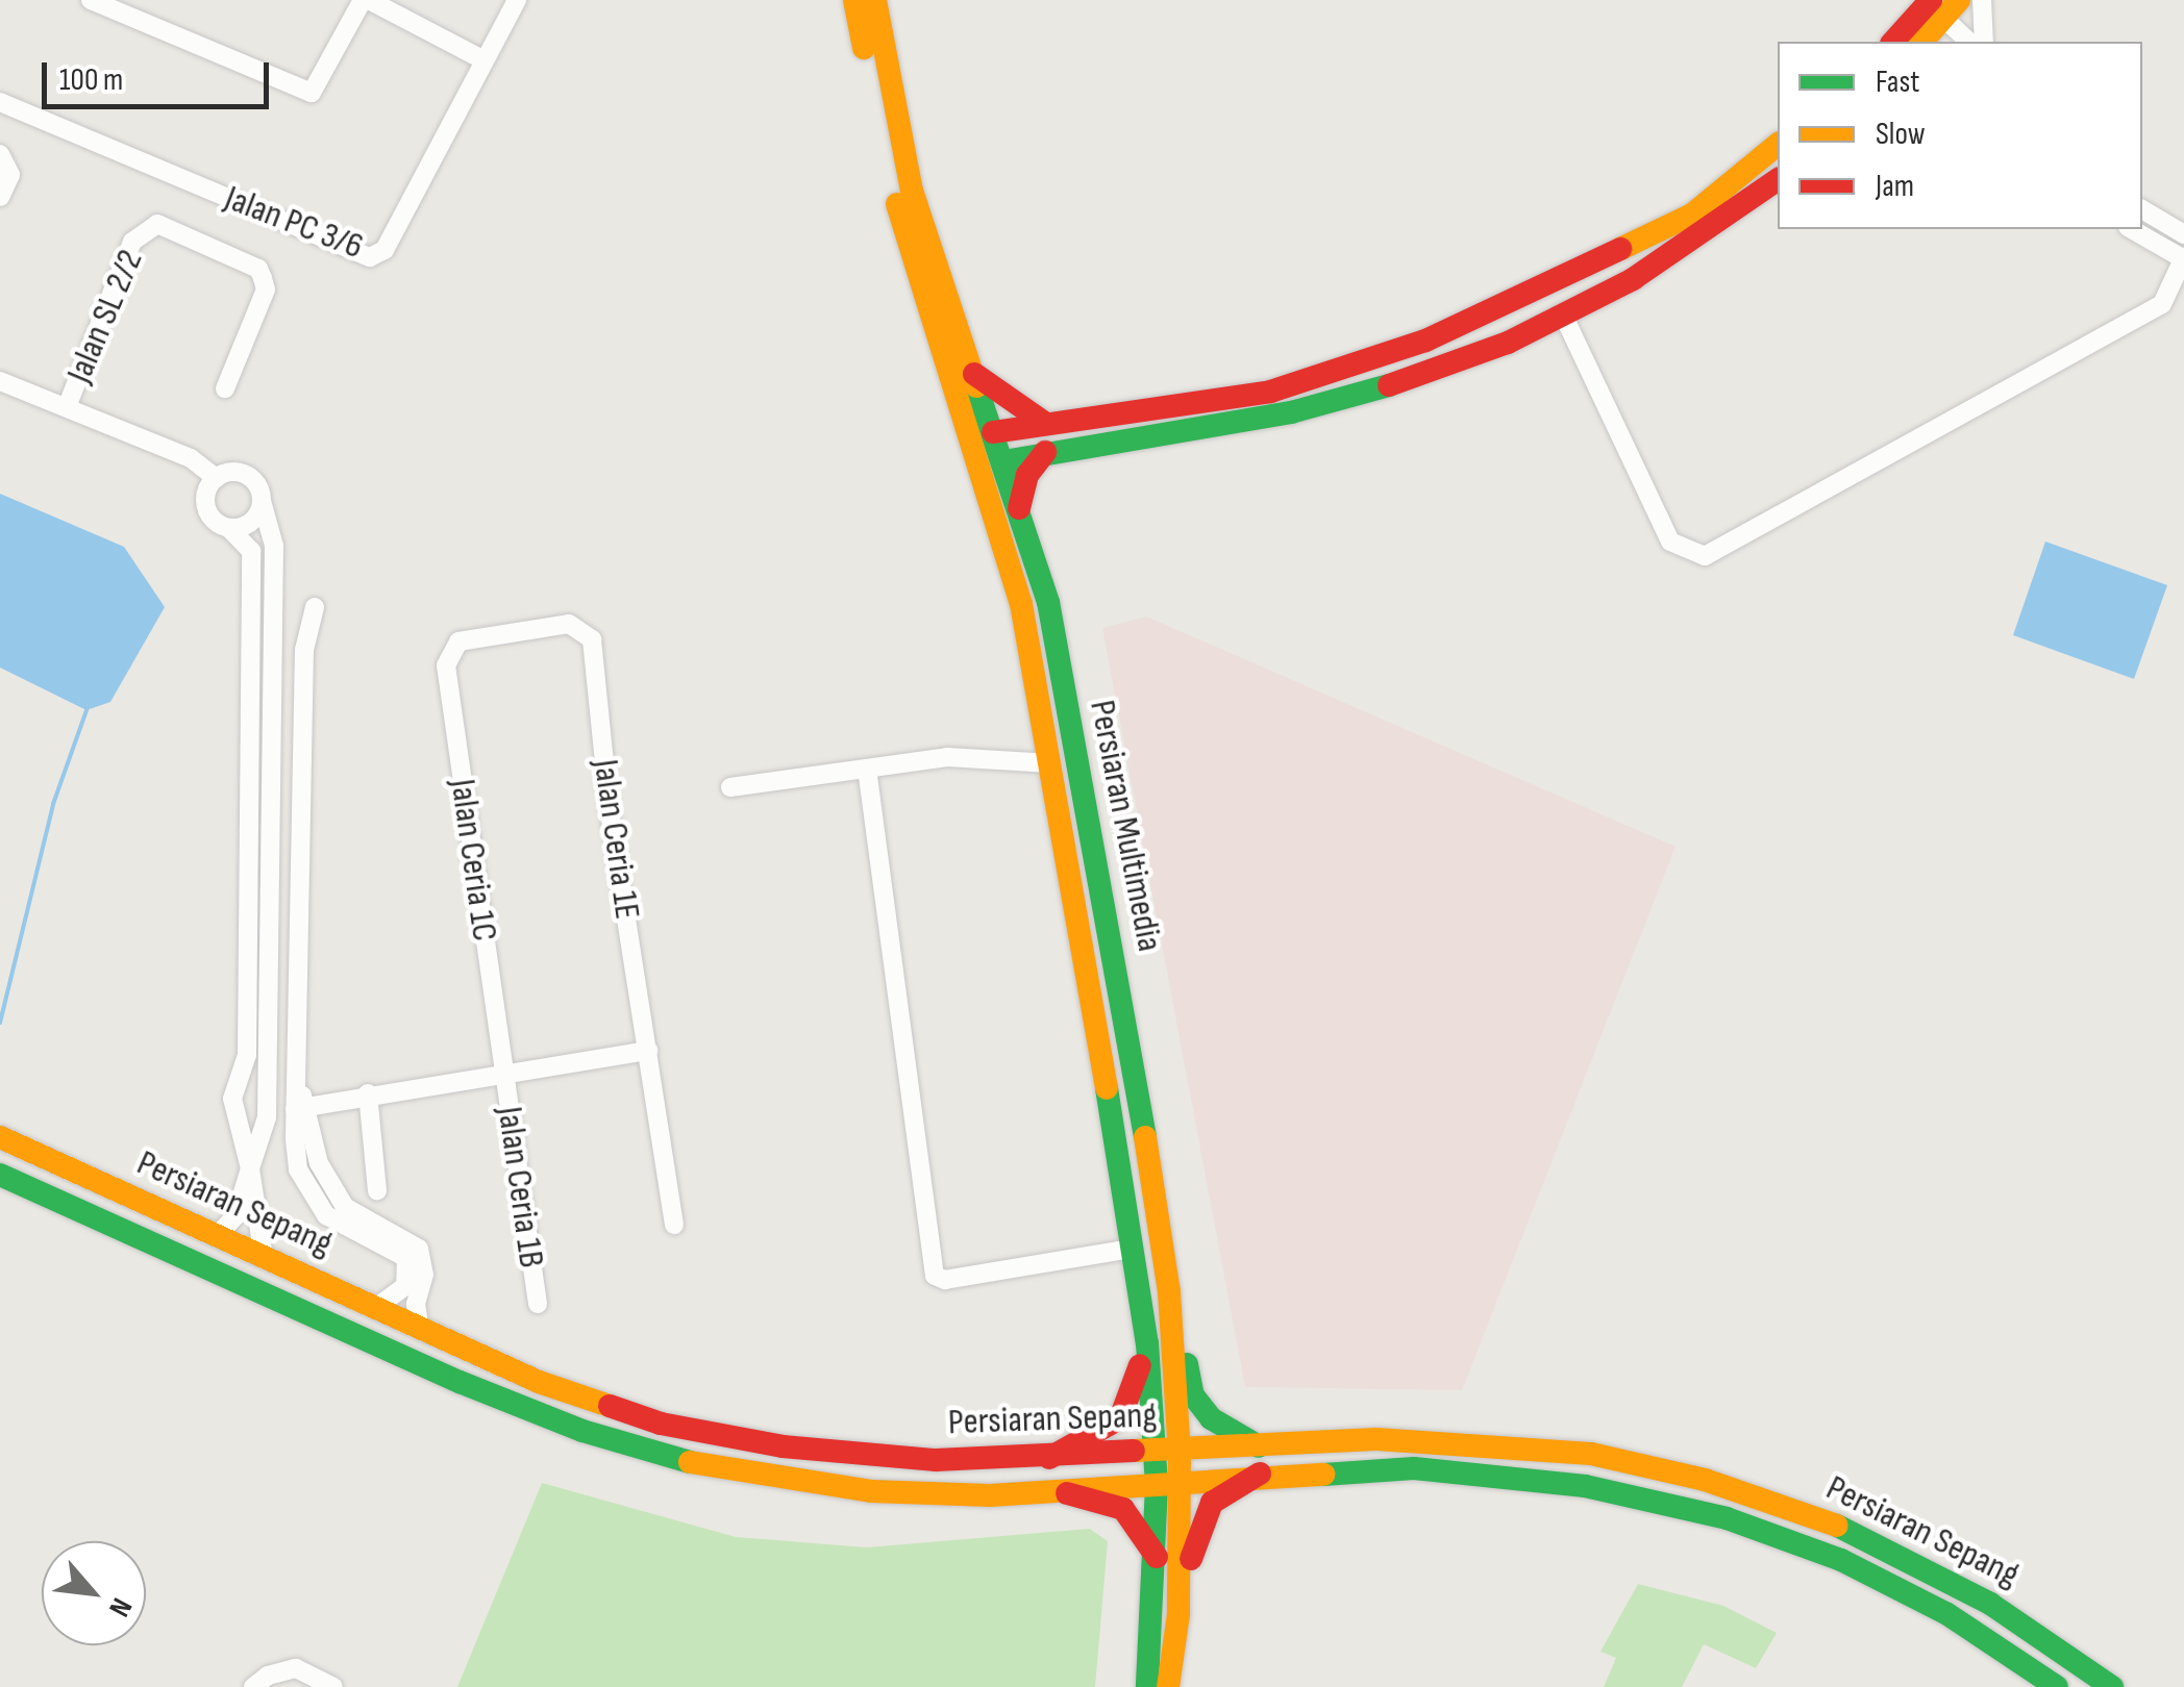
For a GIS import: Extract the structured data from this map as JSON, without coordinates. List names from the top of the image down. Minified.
{"streets":{"street":["Jalan PC 3/6","Jalan SL 2/2","Persiaran Multimedia","Jalan Ceria 1E","Jalan Ceria 1C","Jalan Ceria 1B","Persiaran Sepang"]},"crossings":[["Persiaran Multimedia","Persiaran Sepang"],["Jalan Ceria 1E","Jalan Ceria 1C"],["Jalan Ceria 1C","Jalan Ceria 1B"]],"legend":["Fast","Slow","Jam"],"scale_bar":"100 m","north":"bottom right"}
